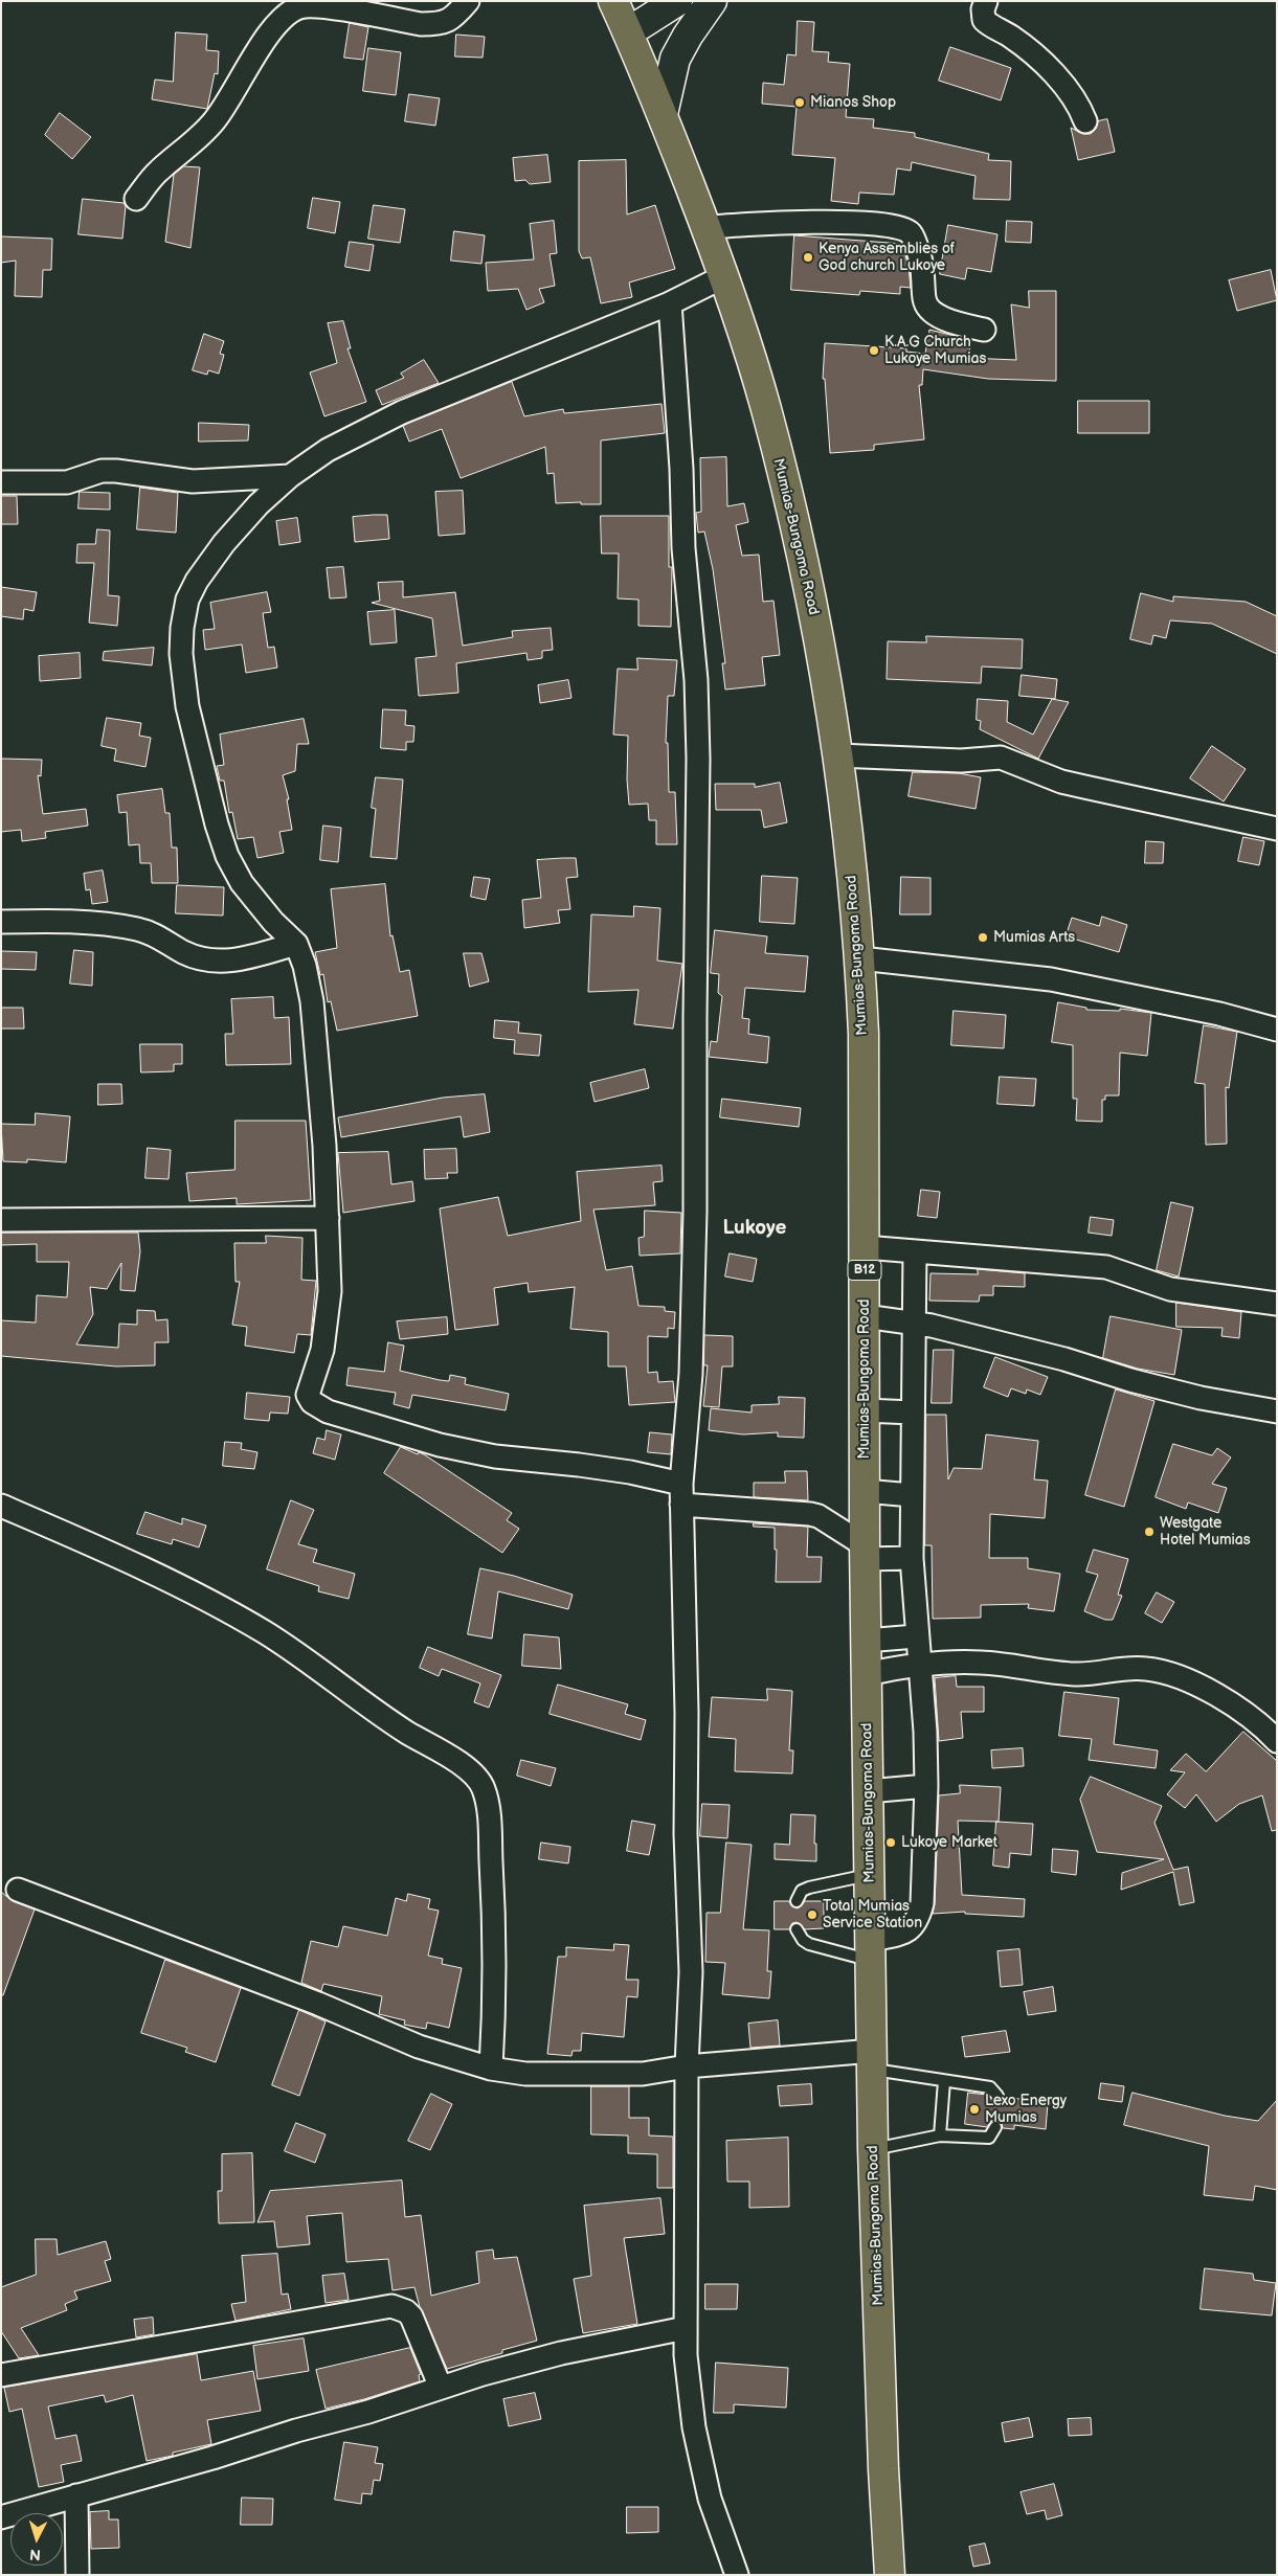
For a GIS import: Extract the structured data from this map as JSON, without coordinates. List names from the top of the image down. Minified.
{"streets":{"highway":["Mumias-Bungoma Road","B12"]},"districts":["Lukoye"],"places":["Mianos Shop","Kenya Assemblies of God church Lukoye","K.A.G Church Lukoye Mumias","Mumias Arts","Westgate Hotel Mumias","Lukoye Market","Total Mumias Service Station","Lexo Energy Mumias"],"north":"bottom"}
